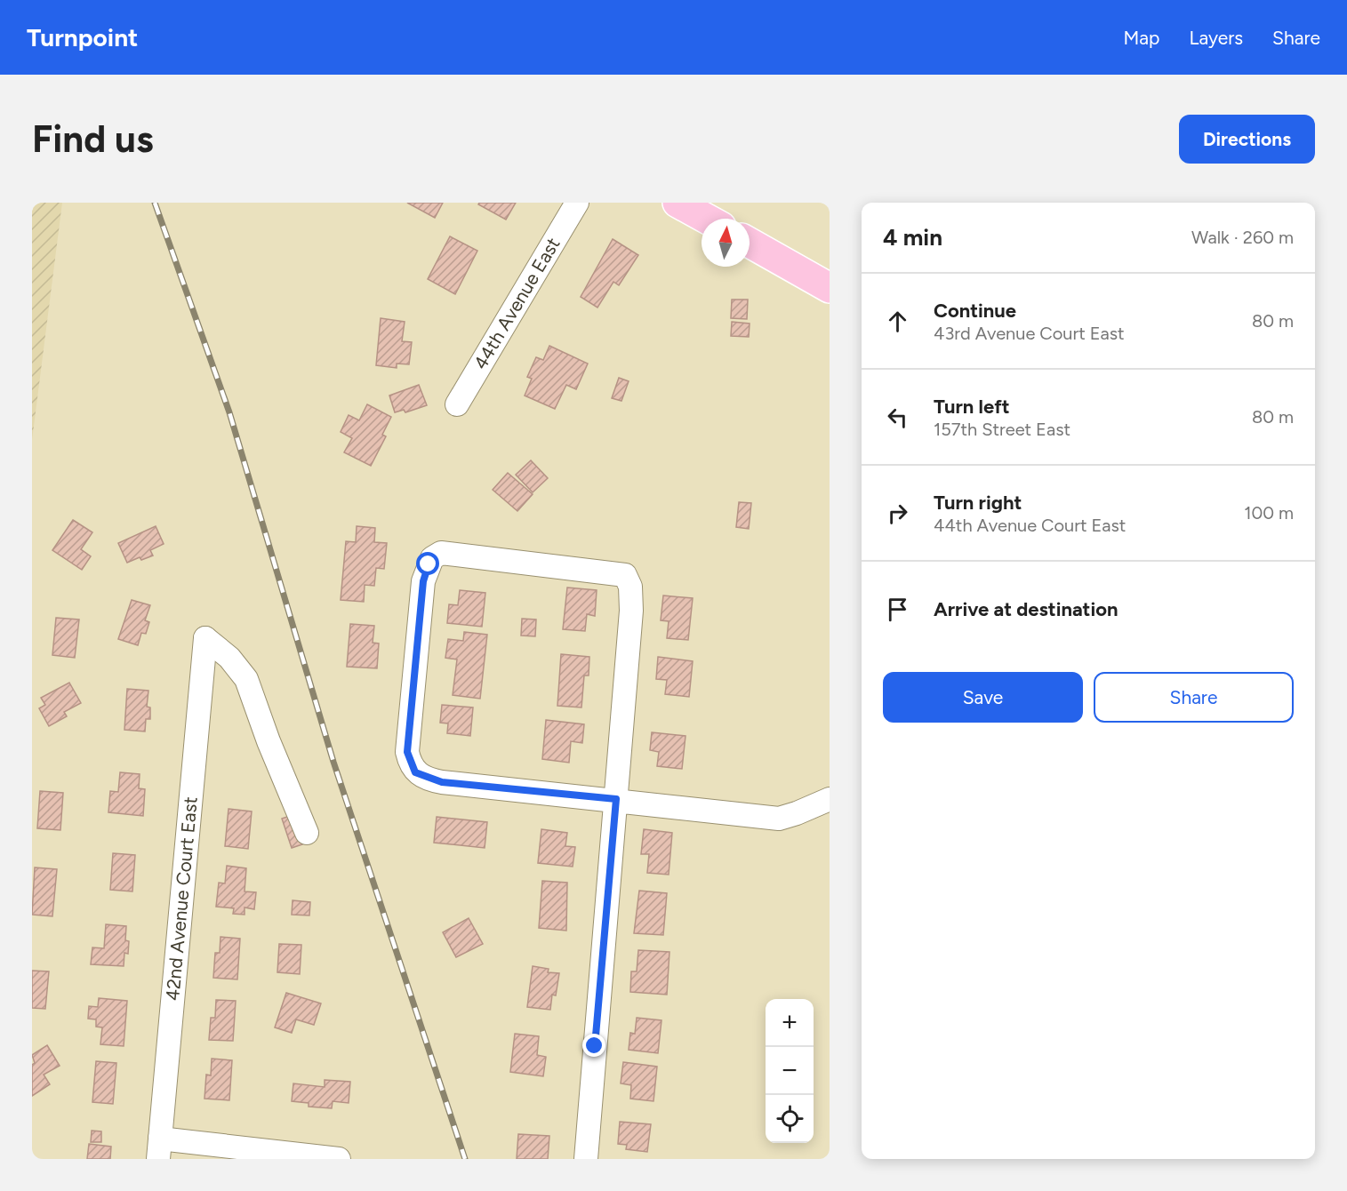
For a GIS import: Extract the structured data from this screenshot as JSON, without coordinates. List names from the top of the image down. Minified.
{"streets":{"street":["44th Avenue East","42nd Avenue Court East"]},"north":"top","page":{"header":"Turnpoint","nav":["Map","Layers","Share"],"buttons":["Directions",["Save","Share"]],"title":"Find us","heading":["4 min","Walk · 260 m"],"list":[["Continue","43rd Avenue Court East","80 m"],["Turn left","157th Street East","80 m"],["Turn right","44th Avenue Court East","100 m"],"Arrive at destination"],"map_buttons":["+","−"]}}
